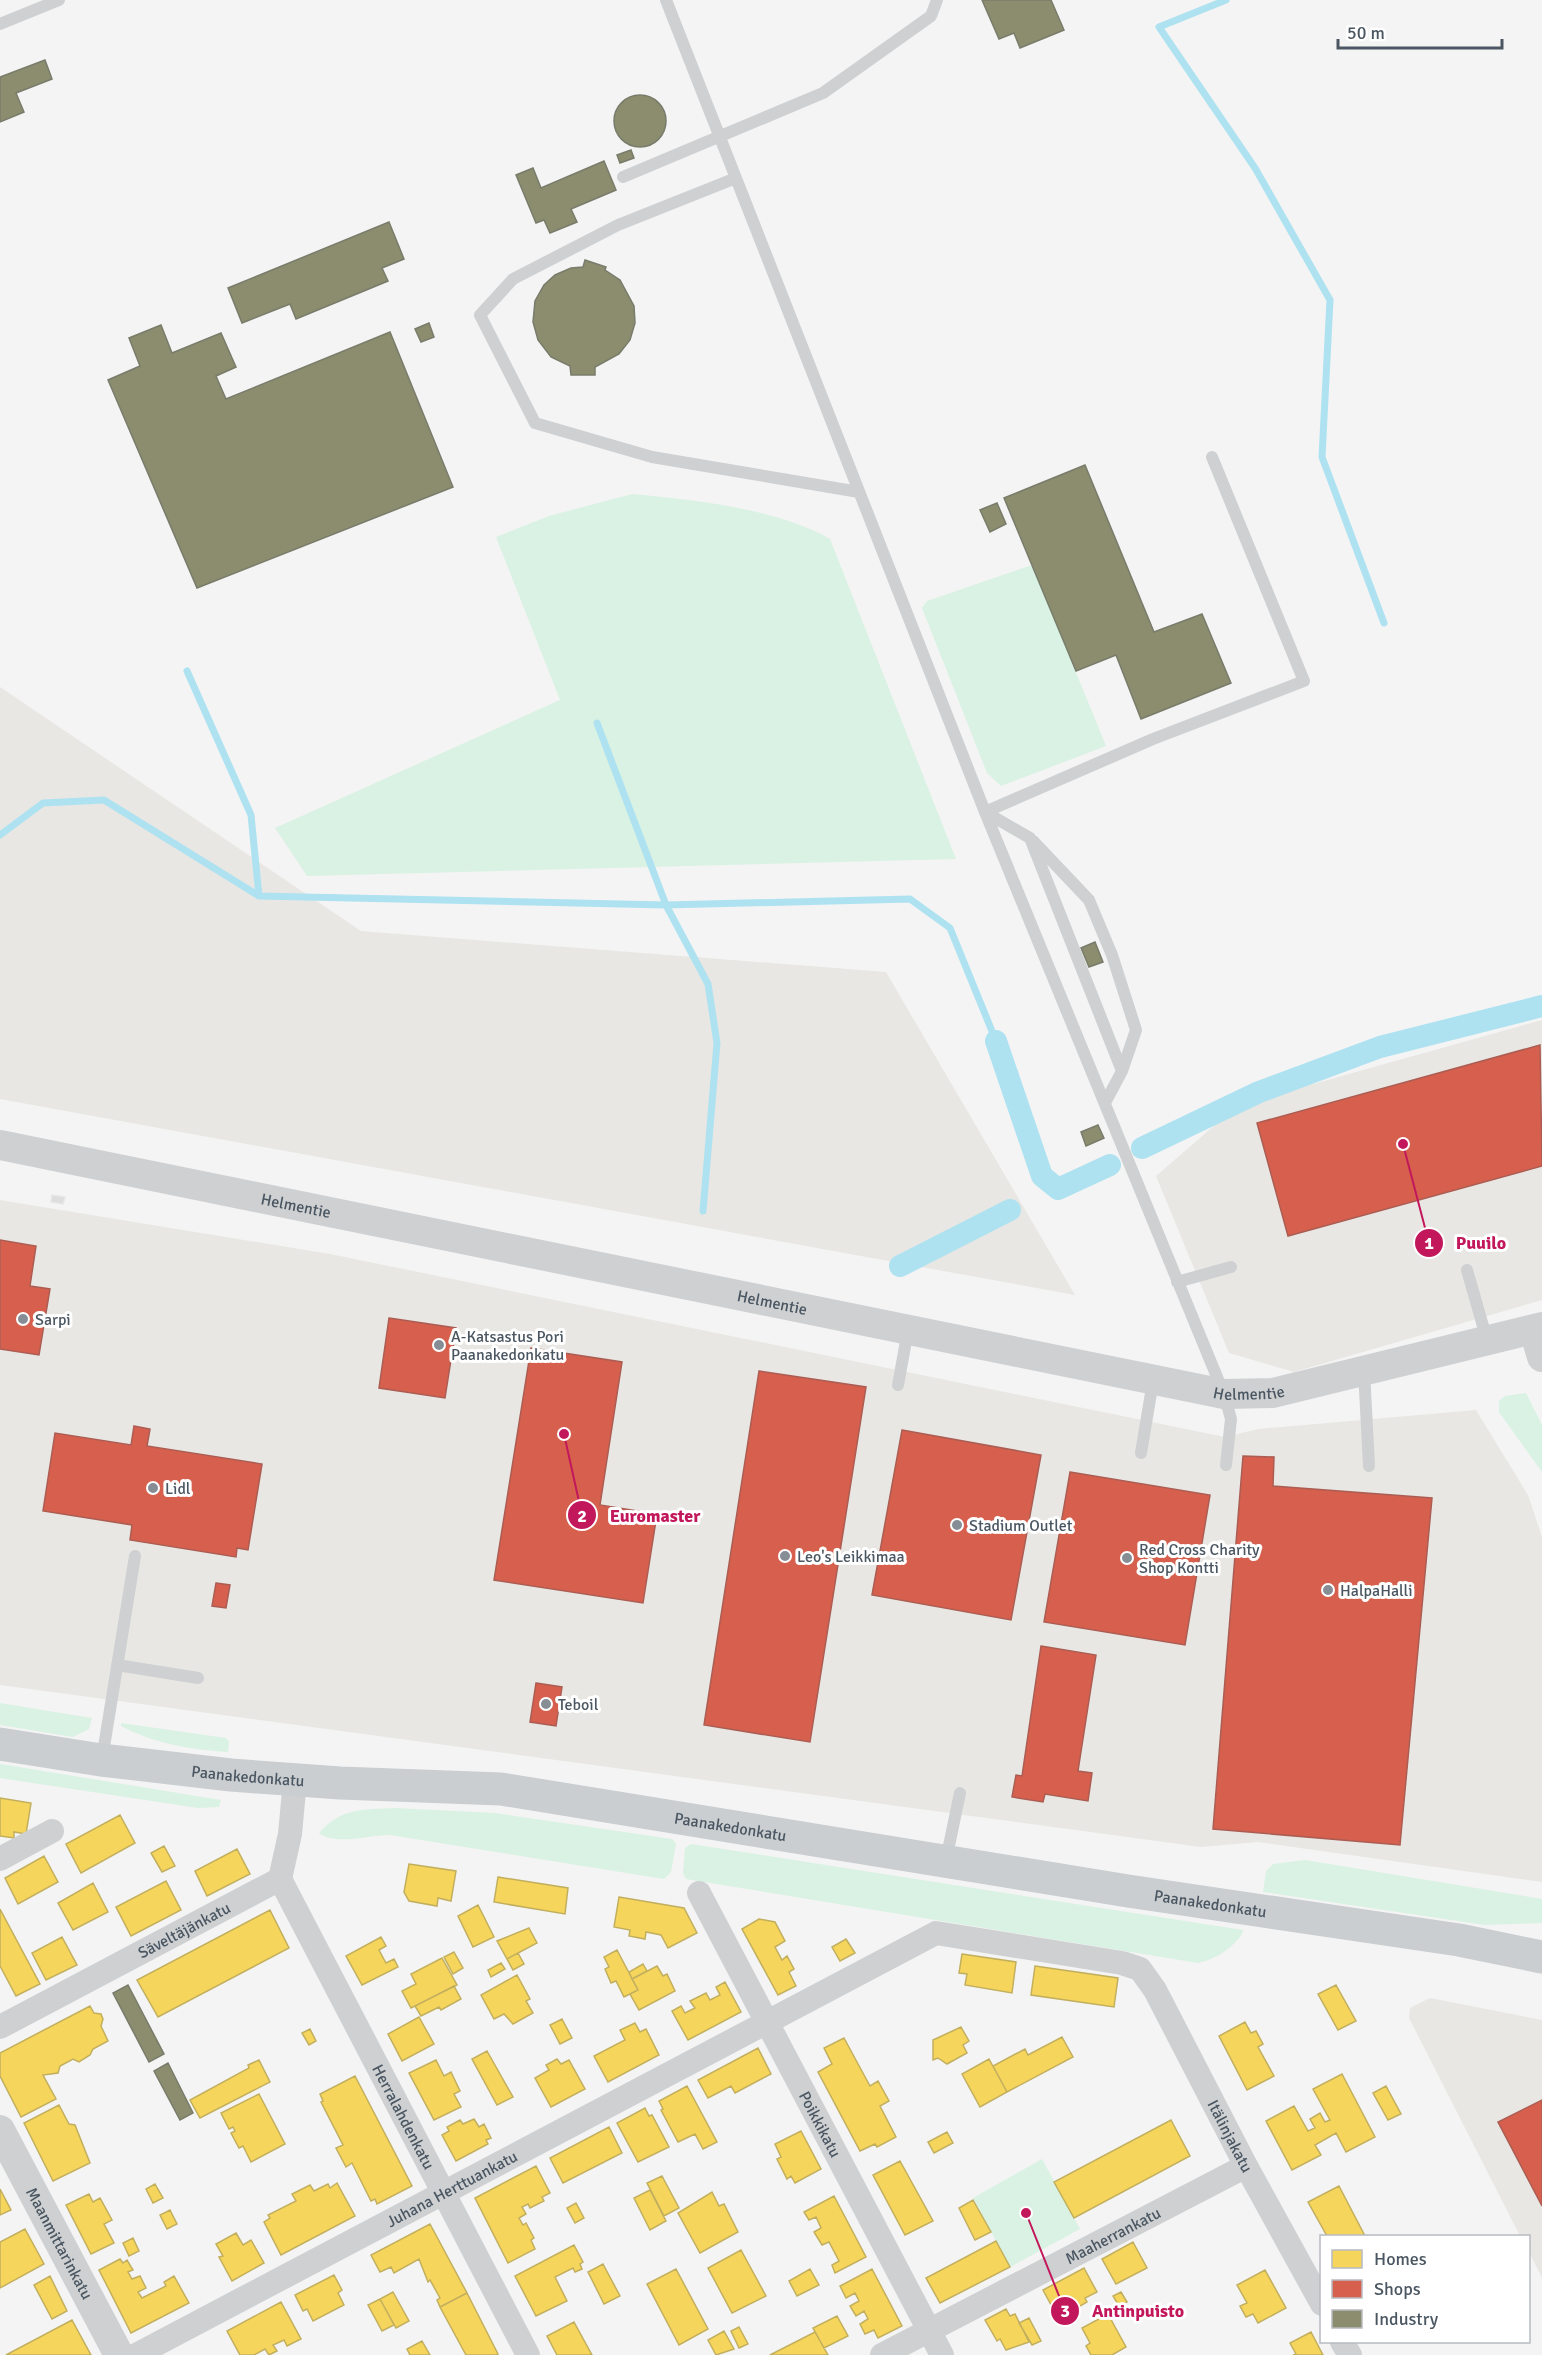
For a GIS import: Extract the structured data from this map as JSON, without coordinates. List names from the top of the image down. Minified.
{"streets":{"main road":["Paanakedonkatu"],"street":["Helmentie","Säveltäjänkatu","Herralahdenkatu","Poikkikatu","Itälinjakatu","Juhana Herttuankatu","Maaherrankatu","Maanmittarinkatu"]},"crossings":[["Säveltäjänkatu","Herralahdenkatu"],["Herralahdenkatu","Juhana Herttuankatu"],["Poikkikatu","Itälinjakatu"],["Poikkikatu","Juhana Herttuankatu"],["Poikkikatu","Maaherrankatu"],["Itälinjakatu","Juhana Herttuankatu"],["Itälinjakatu","Maaherrankatu"]],"places":["Puuilo","Sarpi","A-Katsastus Pori Paanakedonkatu","Euromaster","Lidl","Stadium Outlet","Leo's Leikkimaa","Red Cross Charity Shop Kontti","HalpaHalli","Teboil","Antinpuisto"],"legend":["Homes","Shops","Industry"],"scale_bar":"50 m"}
